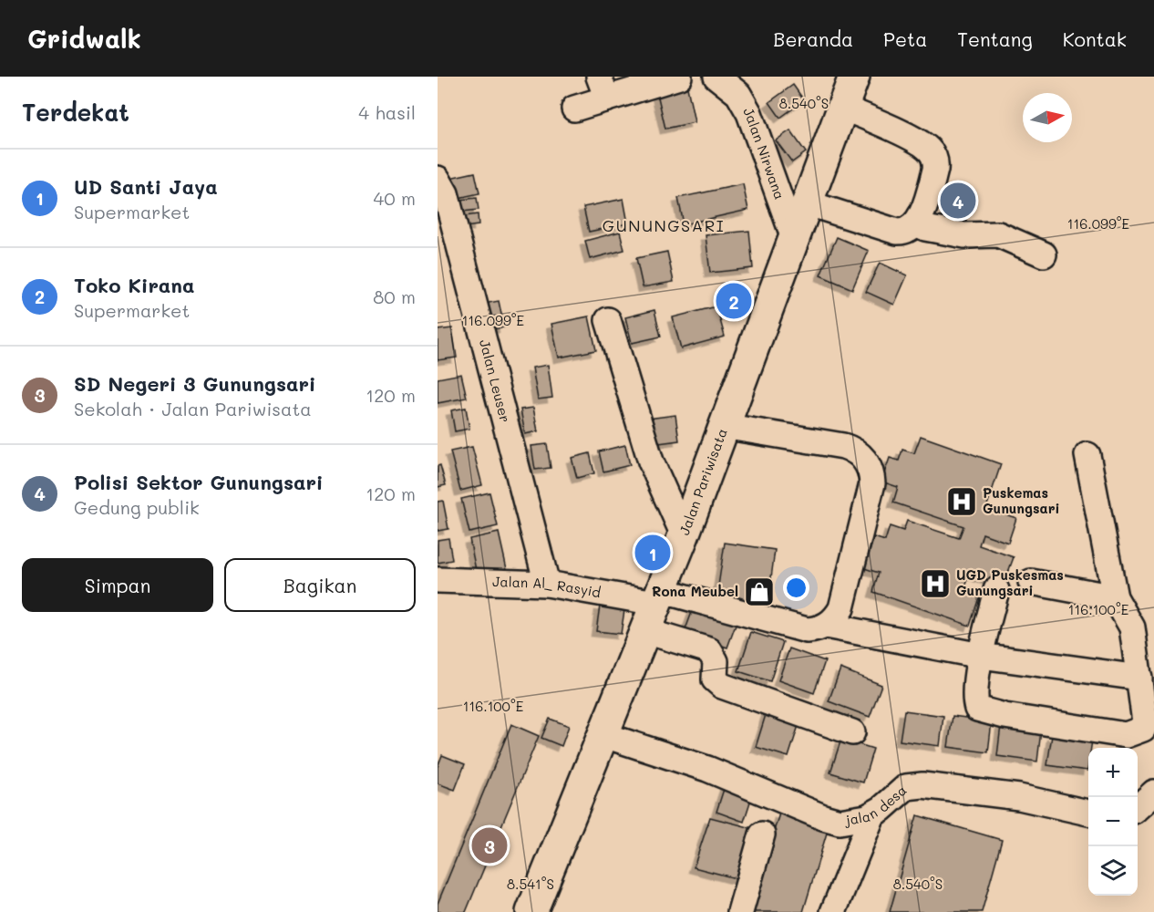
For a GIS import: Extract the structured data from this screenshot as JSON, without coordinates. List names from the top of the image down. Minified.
{"streets":{"main road":["Jalan Pariwisata"],"street":["Jalan Nirwana","Jalan Leuser","Jalan Al_ Rasyid","jalan desa"]},"crossings":[["Jalan Nirwana","Jalan Pariwisata"],["Jalan Leuser","Jalan Al_ Rasyid"],["Jalan Pariwisata","Jalan Al_ Rasyid"],["Jalan Pariwisata","jalan desa"]],"districts":["GUNUNGSARI"],"places":{"hospital":["Puskemas Gunungsari","UGD Puskesmas Gunungsari"],"shop":["Rona Meubel"]},"north":"right","page":{"header":"Gridwalk","nav":["Beranda","Peta","Tentang","Kontak"],"heading":["Terdekat","4 hasil"],"list":[{"mark":"1","name":"UD Santi Jaya","note":"Supermarket","value":"40 m"},{"mark":"2","name":"Toko Kirana","note":"Supermarket","value":"80 m"},{"mark":"3","name":"SD Negeri 3 Gunungsari","note":"Sekolah · Jalan Pariwisata","value":"120 m"},{"mark":"4","name":"Polisi Sektor Gunungsari","note":"Gedung publik","value":"120 m"}],"pins":["4","2","1","3"],"buttons":["Simpan","Bagikan"],"map_buttons":["+","−"]},"coordinates":["8.540°S","116.099°E","116.100°E","8.541°S"]}
